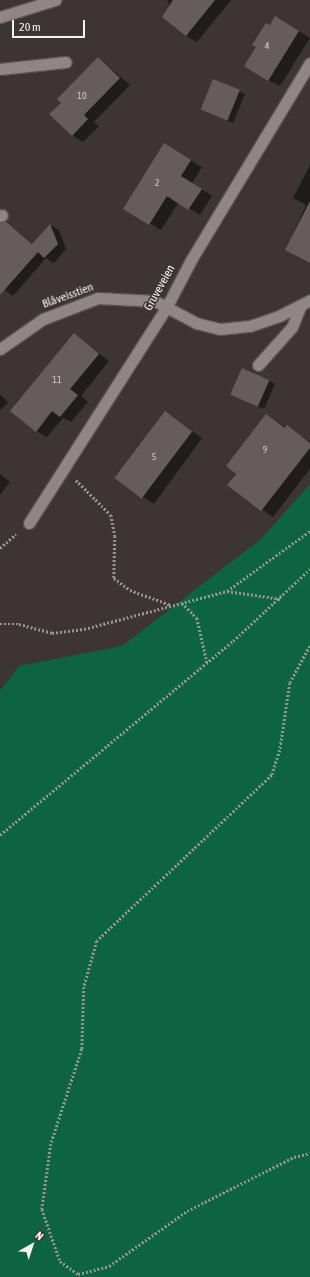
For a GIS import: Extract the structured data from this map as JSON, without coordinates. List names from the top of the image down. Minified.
{"streets":{"street":["Gruveveien","Blåveisstien"]},"crossings":[["Gruveveien","Blåveisstien"]],"house_numbers":["4","10","2","11","9","5"],"scale_bar":"20 m","north":"top right"}
